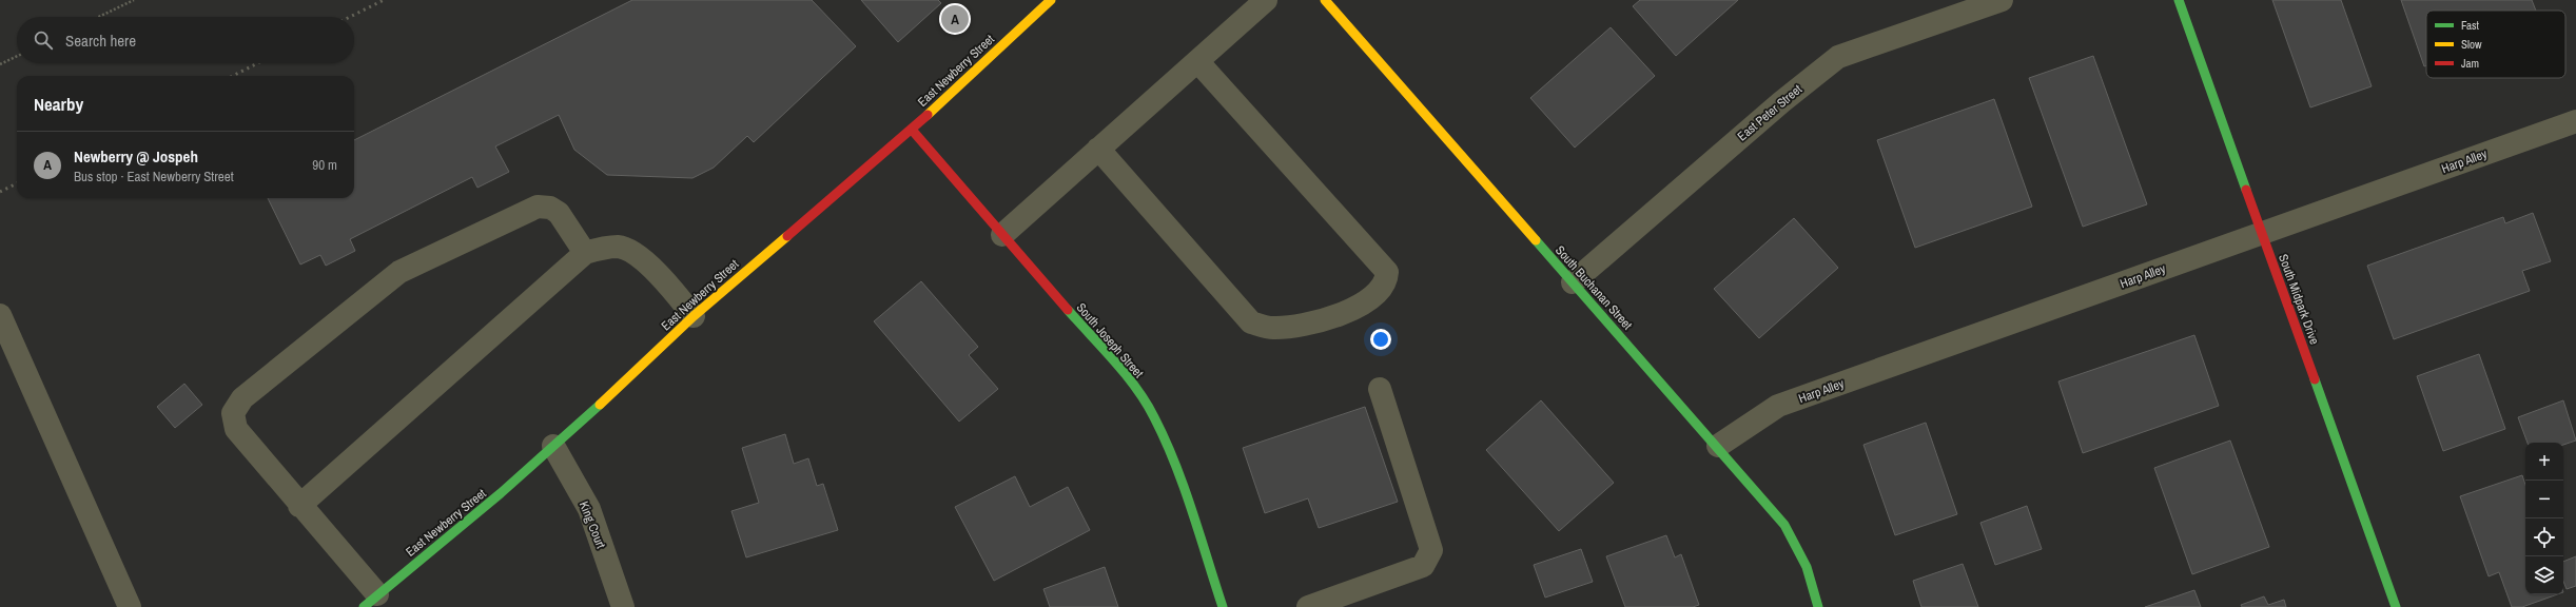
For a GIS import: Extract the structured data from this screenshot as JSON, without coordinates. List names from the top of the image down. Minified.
{"streets":{"street":["East Newberry Street","East Peter Street","Harp Alley","South Buchanan Street","South Midpark Drive","South Joseph Street","King Court"]},"crossings":[["East Newberry Street","South Joseph Street"],["East Newberry Street","King Court"],["East Peter Street","South Buchanan Street"],["Harp Alley","South Buchanan Street"],["Harp Alley","South Midpark Drive"]],"legend":["Fast","Slow","Jam"],"page":{"pins":"A","search":"Search here","heading":"Nearby","list":[{"mark":"A","name":"Newberry @ Jospeh","note":"Bus stop · East Newberry Street","value":"90 m"}],"map_buttons":["+","−"]}}
